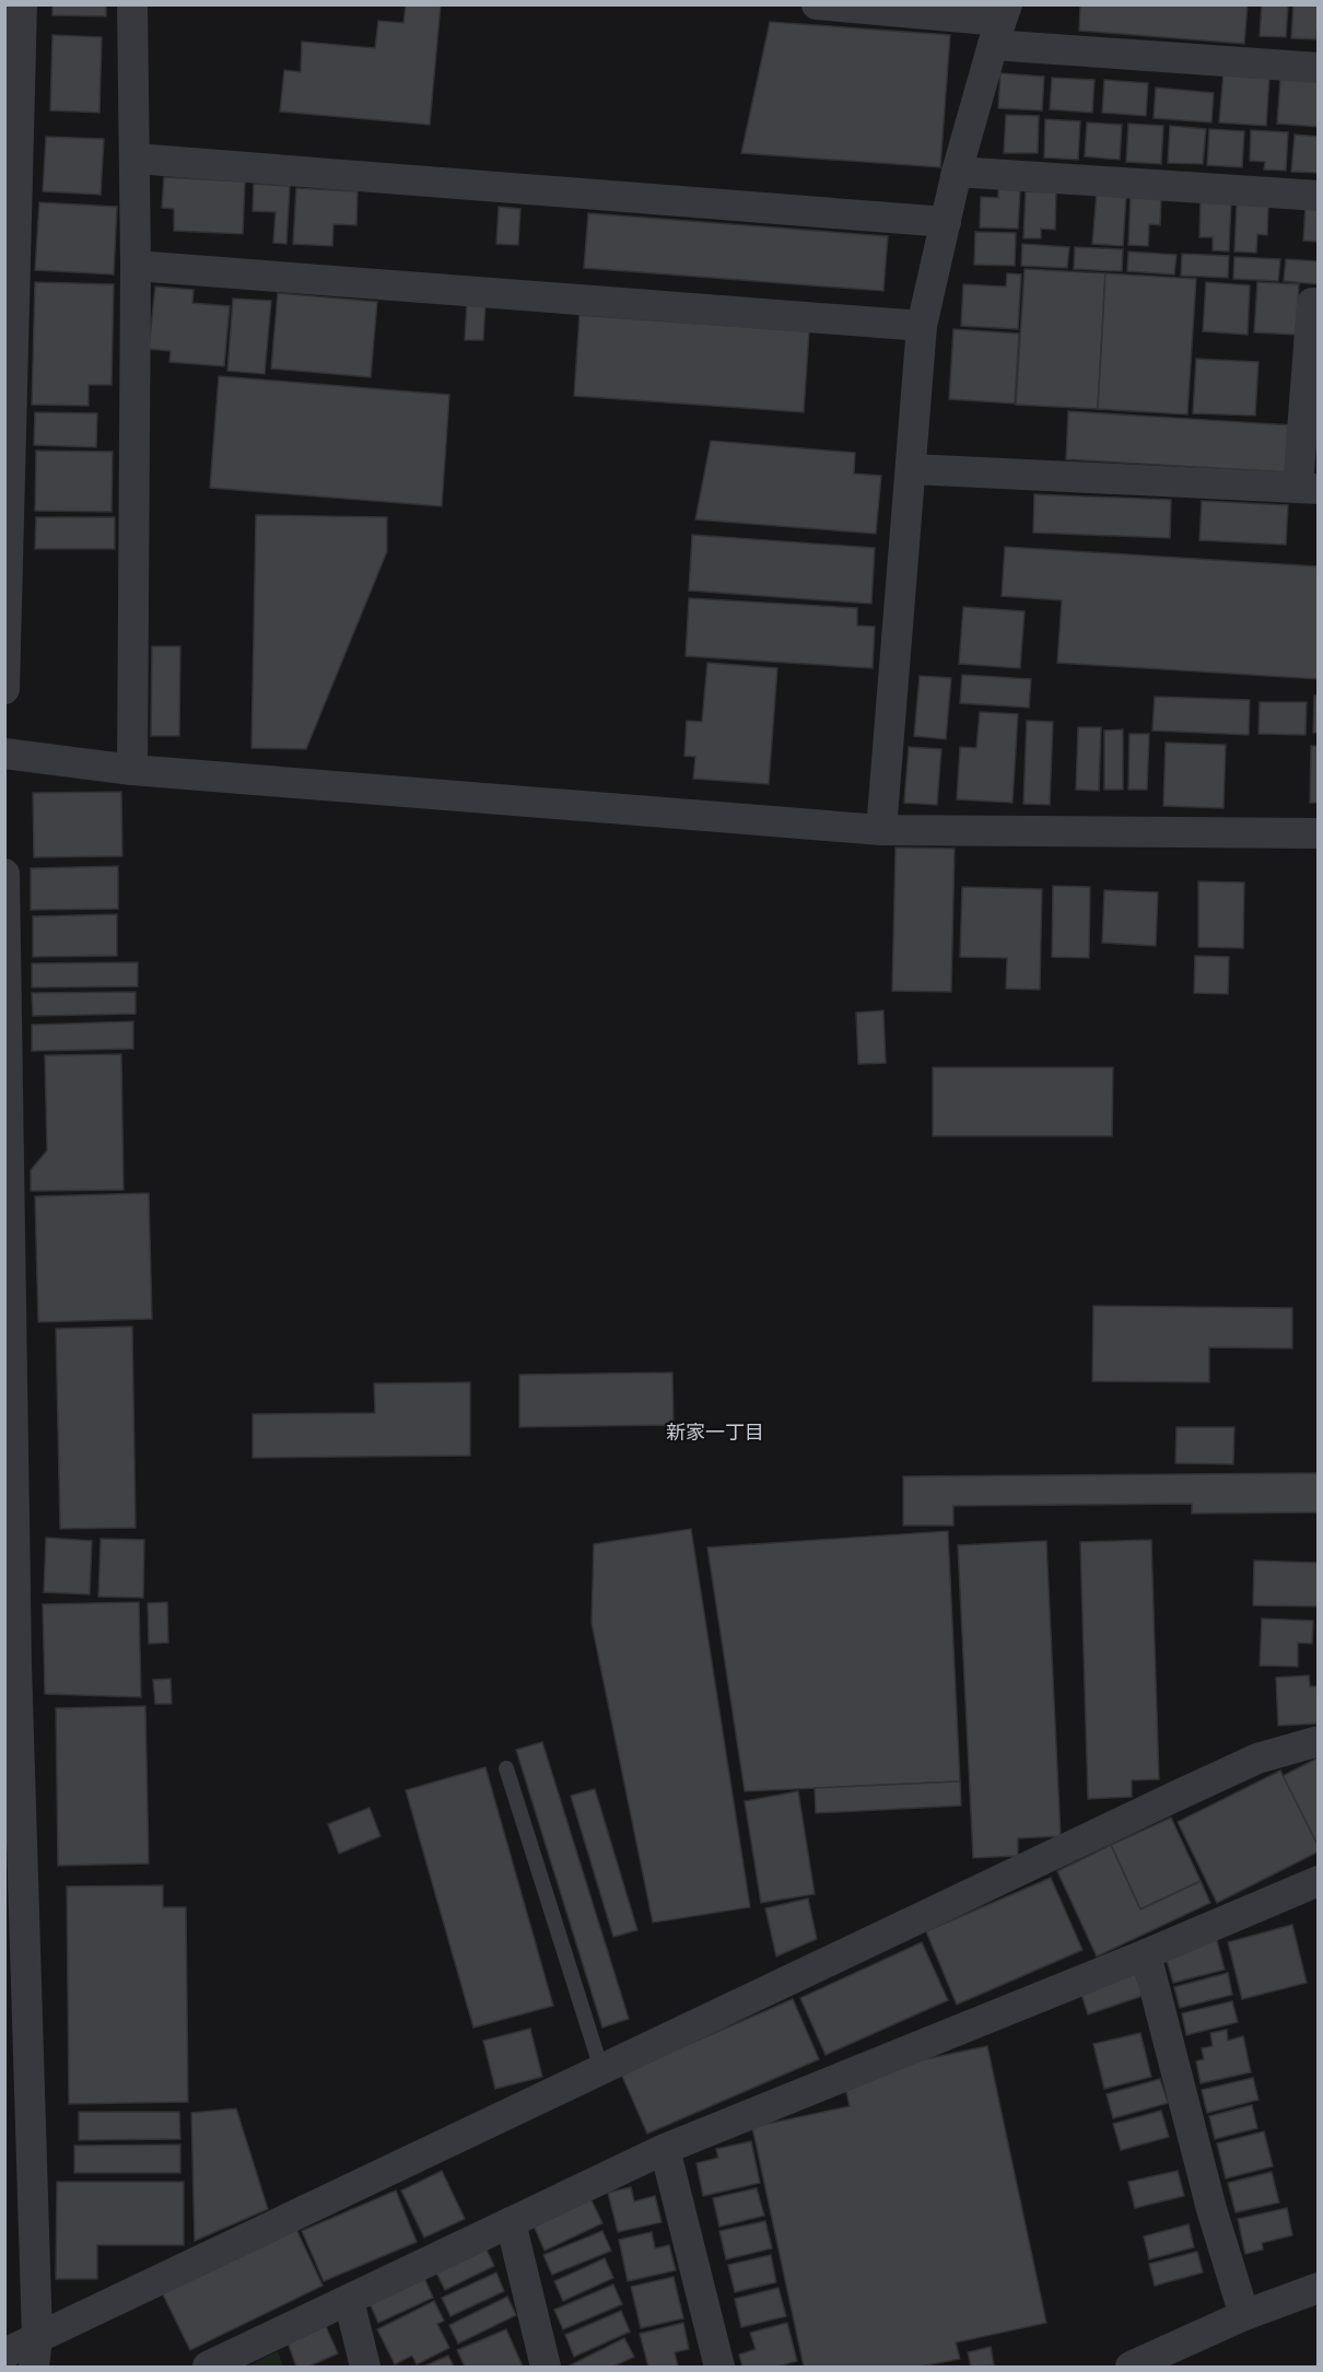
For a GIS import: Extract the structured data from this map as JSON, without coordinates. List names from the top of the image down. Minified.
{"districts":["新家一丁目"]}
